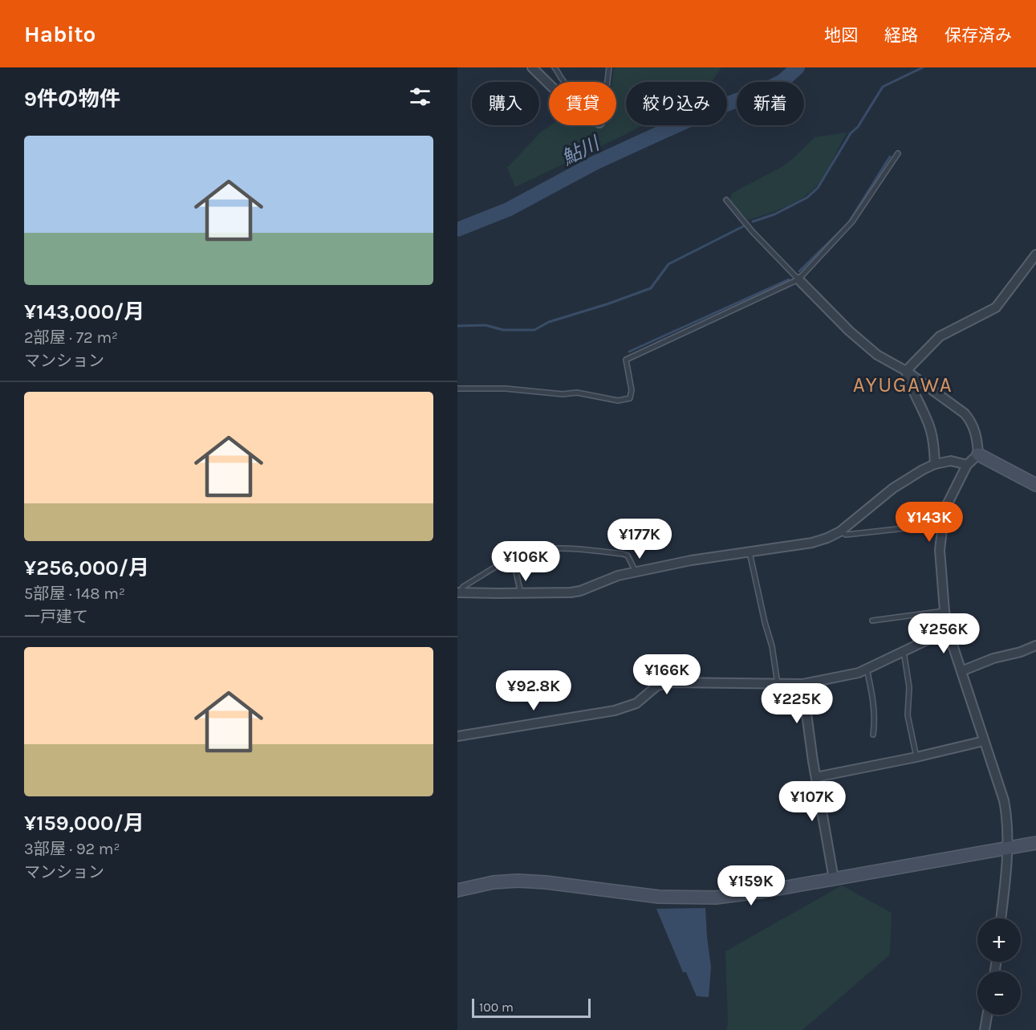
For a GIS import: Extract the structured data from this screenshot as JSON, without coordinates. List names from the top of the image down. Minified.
{"districts":["AYUGAWA"],"water":["鮎川"],"scale_bar":"100 m","page":{"header":"Habito","nav":["地図","経路","保存済み"],"heading":"9件の物件","chip":["購入","賃貸","絞り込み","新着"],"list":[{"name":"¥143,000/月","note":"2部屋 · 72 m² · マンション"},{"name":"¥256,000/月","note":"5部屋 · 148 m² · 一戸建て"},{"name":"¥159,000/月","note":"3部屋 · 92 m² · マンション"}],"price":["¥143K","¥177K","¥106K","¥256K","¥166K","¥92.8K","¥225K","¥107K","¥159K"],"map_buttons":["+","−"],"scale":"100 m"}}
